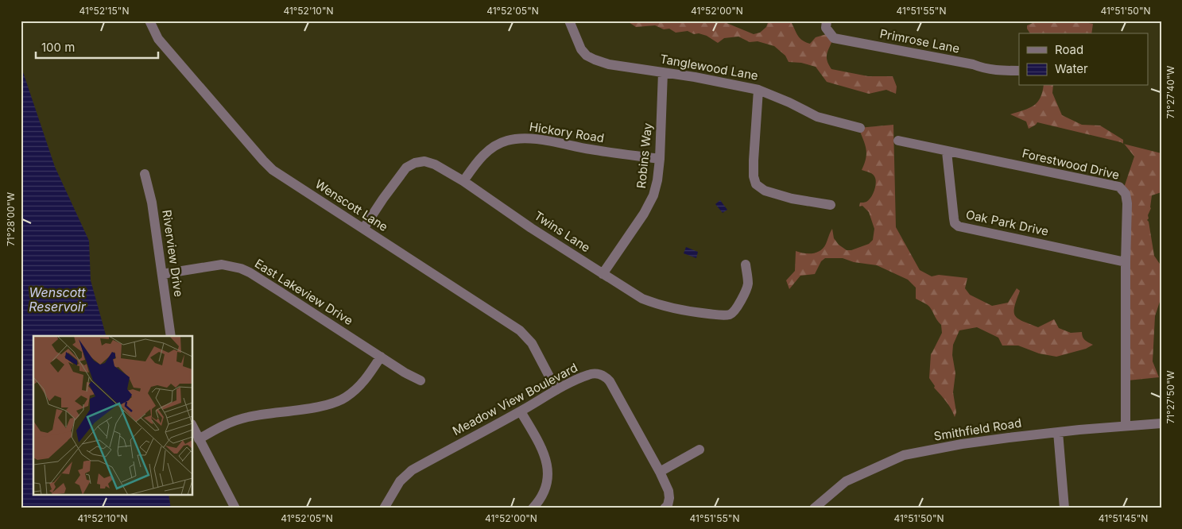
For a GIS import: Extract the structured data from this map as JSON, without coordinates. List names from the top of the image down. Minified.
{"streets":{"street":["Primrose Lane","Tanglewood Lane","Hickory Road","Robins Way","Forestwood Drive","Wenscott Lane","Oak Park Drive","Twins Lane","Riverview Drive","East Lakeview Drive","Meadow View Boulevard","Smithfield Road"]},"crossings":[["Tanglewood Lane","Robins Way"],["Hickory Road","Robins Way"],["Hickory Road","Twins Lane"],["Robins Way","Twins Lane"],["Forestwood Drive","Oak Park Drive"],["Forestwood Drive","Smithfield Road"],["Wenscott Lane","Twins Lane"],["Wenscott Lane","Meadow View Boulevard"],["Riverview Drive","East Lakeview Drive"]],"water":["Wenscott Reservoir"],"legend":["Road","Water"],"scale_bar":"100 m","coordinates":["41°52'15\"N","41°52'10\"N","41°52'05\"N","41°52'00\"N","41°51'55\"N","41°51'50\"N","71°27'40\"W","71°28'00\"W","71°27'50\"W","41°51'45\"N"]}
